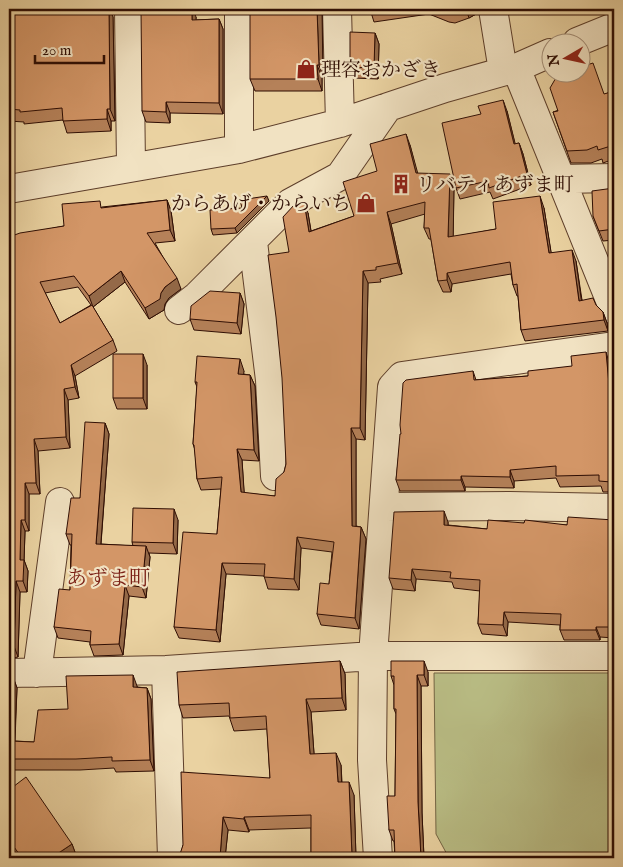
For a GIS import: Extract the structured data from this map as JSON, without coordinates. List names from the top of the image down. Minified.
{"districts":["あずま町"],"places":{"shop":["理容おかざき","からあげ・からいち"],"building":["リバティあずま町"]},"scale_bar":"20 m","north":"left"}
